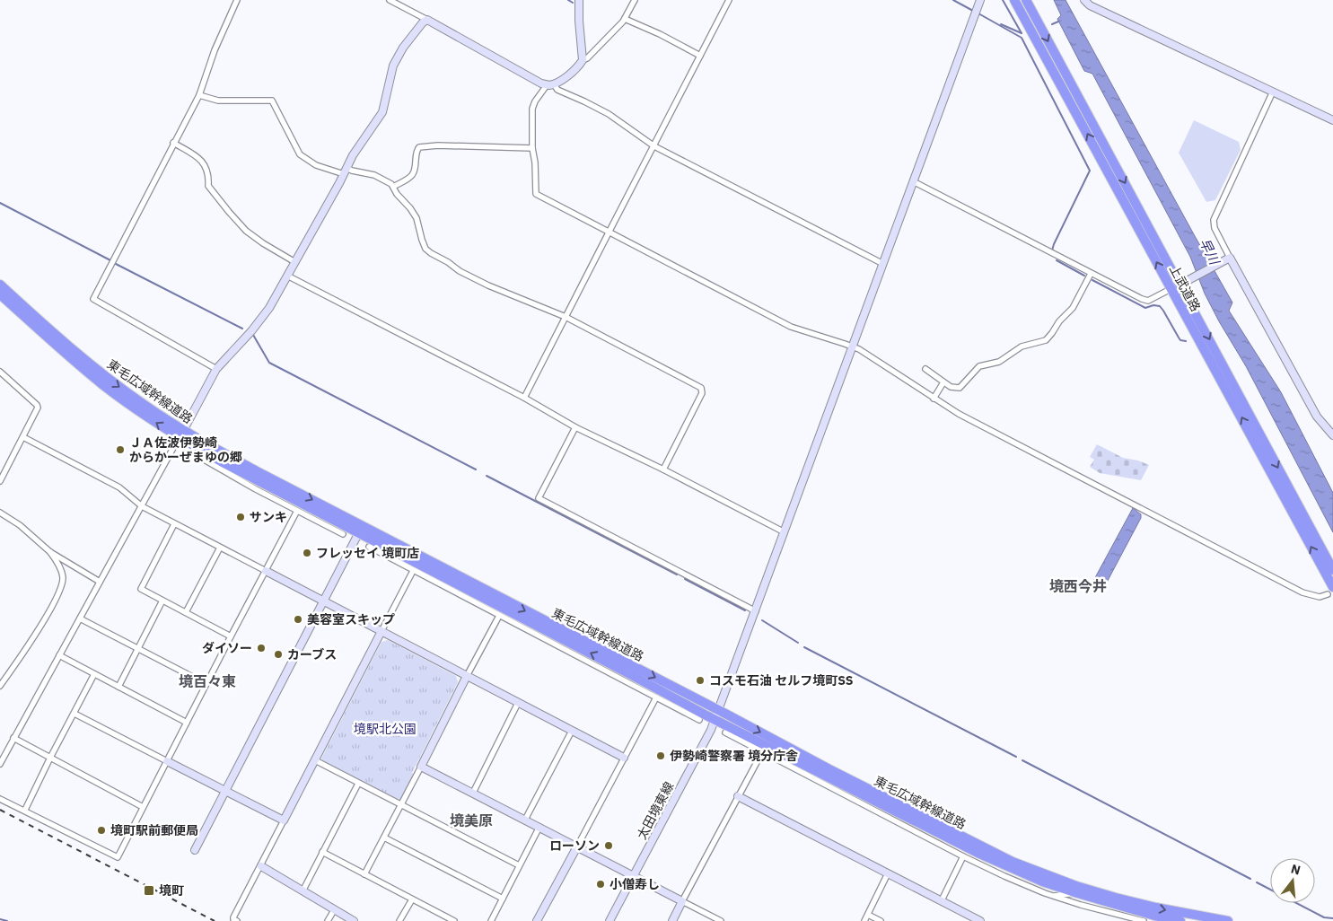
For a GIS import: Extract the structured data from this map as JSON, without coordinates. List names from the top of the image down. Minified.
{"streets":{"highway":["上武道路","東毛広域幹線道路"],"street":["太田境東線"]},"crossings":[["東毛広域幹線道路","太田境東線"]],"districts":["境西今井","境百々東","境美原"],"water":["早川"],"parks":["境駅北公園"],"places":{"other":["ＪＡ佐波伊勢崎 からかーぜまゆの郷","サンキ","フレッセイ 境町店","美容室スキップ","ダイソー","カーブス","コスモ石油 セルフ境町SS","伊勢崎警察署 境分庁舎","境町駅前郵便局","ローソン","小僧寿し"],"transit":["境町"]},"north":"top"}
